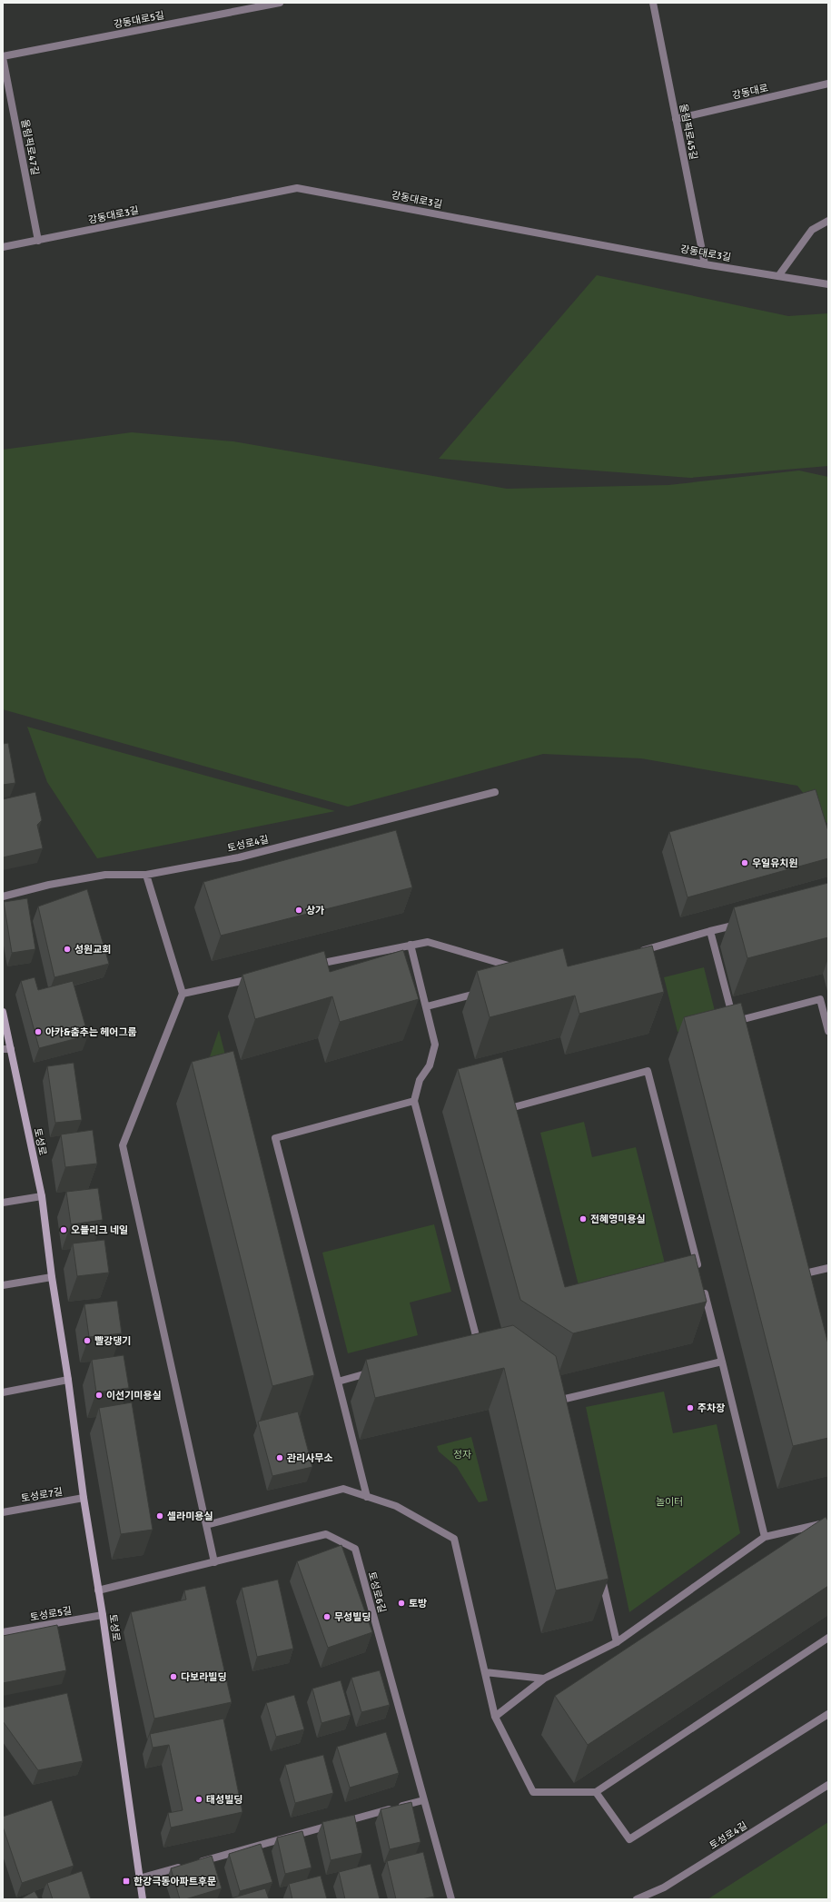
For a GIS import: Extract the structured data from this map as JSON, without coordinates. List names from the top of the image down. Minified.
{"streets":{"street":["강동대로5길","강동대로","올림픽로45길","올림픽로47길","강동대로3길","토성로4길","토성로","토성로7길","토성로6길","토성로5길"]},"crossings":[["강동대로5길","올림픽로47길"],["강동대로","올림픽로45길"],["올림픽로45길","강동대로3길"],["올림픽로47길","강동대로3길"],["토성로","토성로7길"],["토성로","토성로6길"],["토성로","토성로5길"]],"parks":["정자","놀이터"],"places":{"other":["우일유치원","상가","성원교회","아카&춤추는 헤어그룹","전혜영미용실","오블리크 네일","빨강댕기","이선기미용실","주차장","관리사무소","셀라미용실","토방","무성빌딩","다보라빌딩","태성빌딩"],"transit":["한강극동아파트후문"]}}
